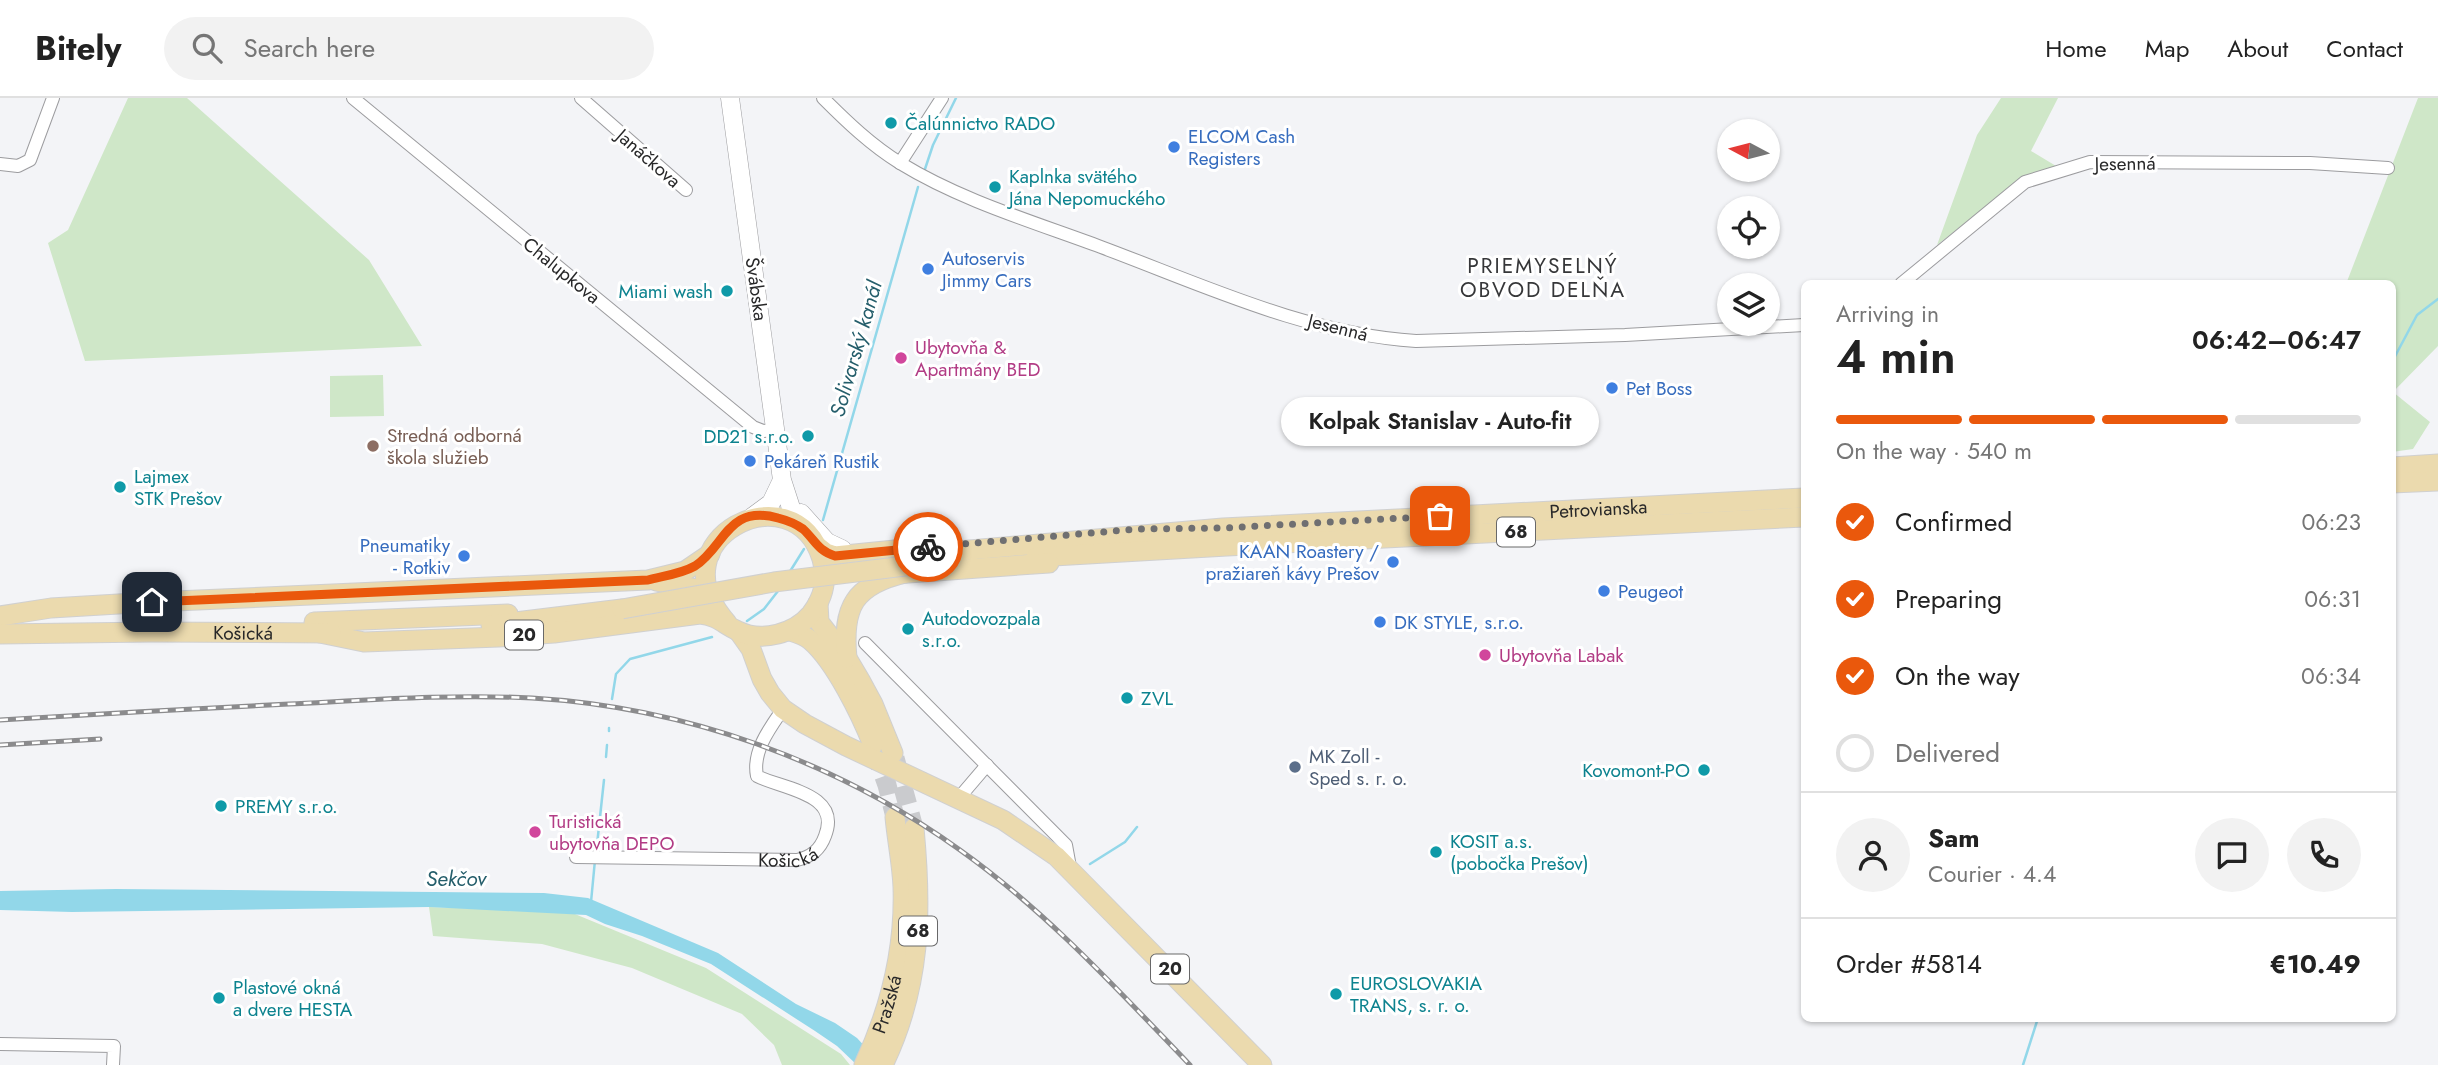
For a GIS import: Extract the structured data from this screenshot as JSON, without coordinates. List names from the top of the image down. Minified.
{"streets":{"main road":["Petrovianska","68","Košická","20","Pražská"],"street":["Janáčkova","Jesenná","Chalupkova","Švábska"]},"crossings":[["Chalupkova","Švábska"],["Švábska","68"],["Švábska","Košická"],["Švábska","20"],["Petrovianska","68"],["68","Košická"],["68","20"],["Košická","20"]],"districts":["PRIEMYSELNÝ OBVOD DELŇA"],"water":["Solivarský kanál","Sekčov"],"places":["Čalúnnictvo RADO","ELCOM Cash Registers","Kaplnka svätého Jána Nepomuckého","Autoservis Jimmy Cars","Miami wash","Ubytovňa & Apartmány BED","Pet Boss","DD21 s.r.o.","Stredná odborná škola služieb","Pekáreň Rustik","Lajmex STK Prešov","Kolpak Stanislav - Auto-fit","Pneumatiky - Rotkiv","KAAN Roastery / pražiareň kávy Prešov","Peugeot","DK STYLE, s.r.o.","Autodovozpala s.r.o.","Ubytovňa Labak","ZVL","MK Zoll - Sped s. r. o.","Kovomont-PO","PREMY s.r.o.","Turistická ubytovňa DEPO","KOSIT a.s. (pobočka Prešov)","EUROSLOVAKIA TRANS, s. r. o.","Plastové okná a dvere HESTA"],"north":"left","page":{"header":"Bitely","search":"Search here","nav":["Home","Map","About","Contact"],"heading":["4 min","Arriving in","06:42–06:47"],"panel":["Sam","Courier · 4.4","Order #5814","€10.49"],"bubble":"Kolpak Stanislav - Auto-fit","bar":"On the way · 540 m","list":[["Confirmed","06:23"],["Preparing","06:31"],["On the way","06:34"],"Delivered"]}}
